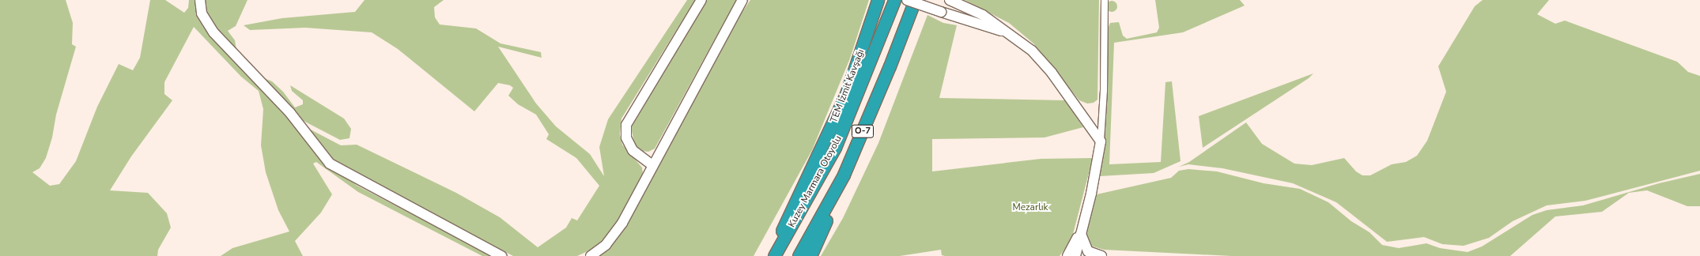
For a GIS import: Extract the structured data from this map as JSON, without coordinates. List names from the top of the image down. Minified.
{"streets":{"highway":["TEM İzmit Kavşağı","O-7","Kuzey Marmara Otoyolu"]},"parks":["Mezarlık"]}
